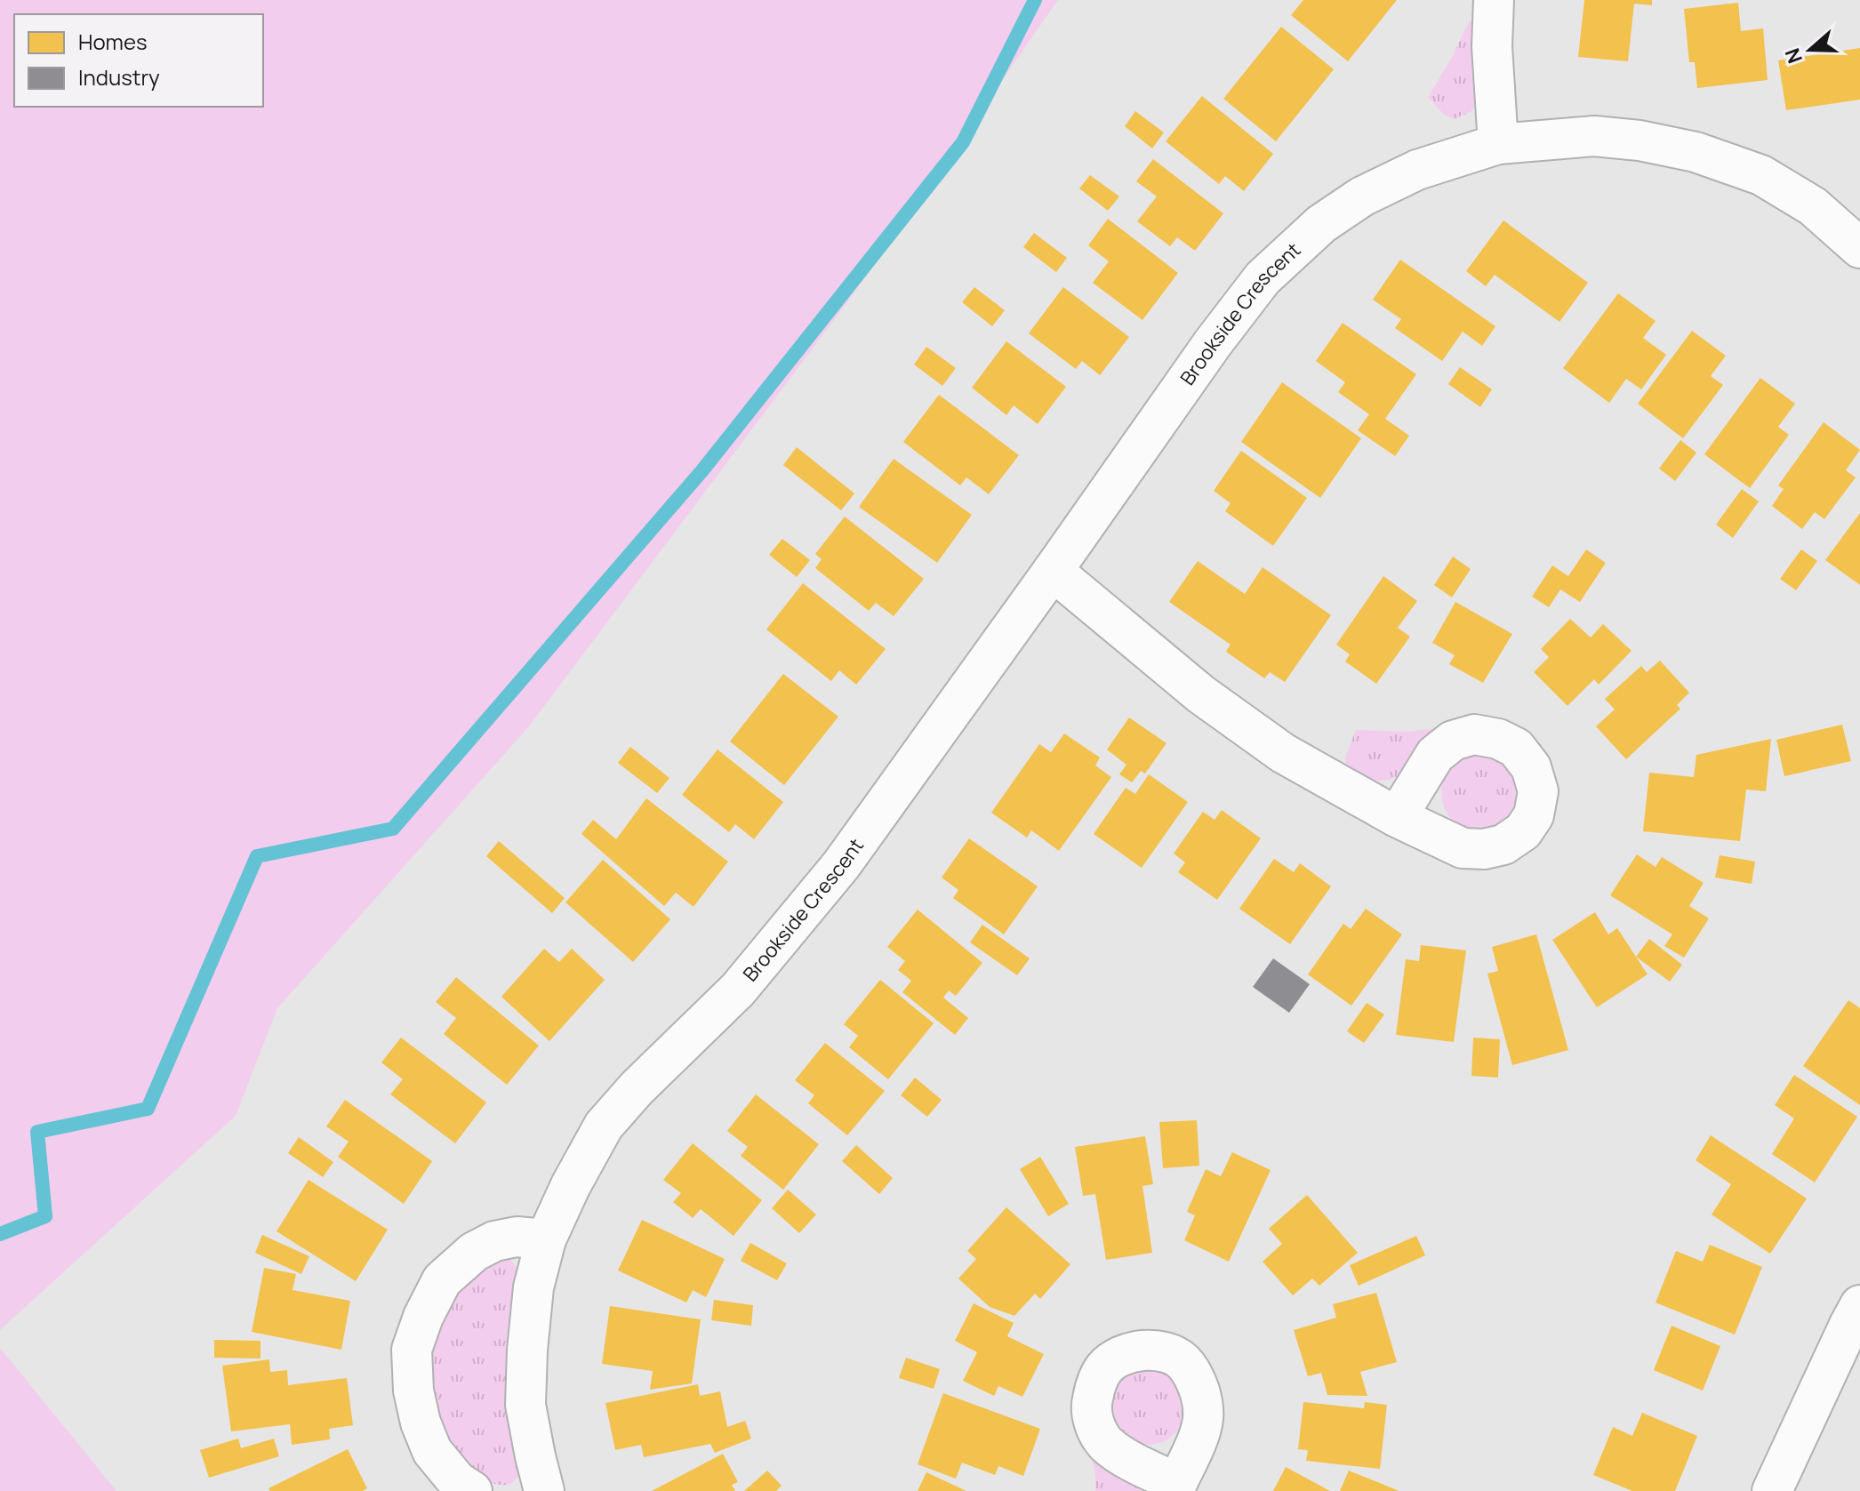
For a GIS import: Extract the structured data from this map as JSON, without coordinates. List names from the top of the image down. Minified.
{"streets":{"street":["Brookside Crescent"]},"legend":["Homes","Industry"],"north":"left"}
